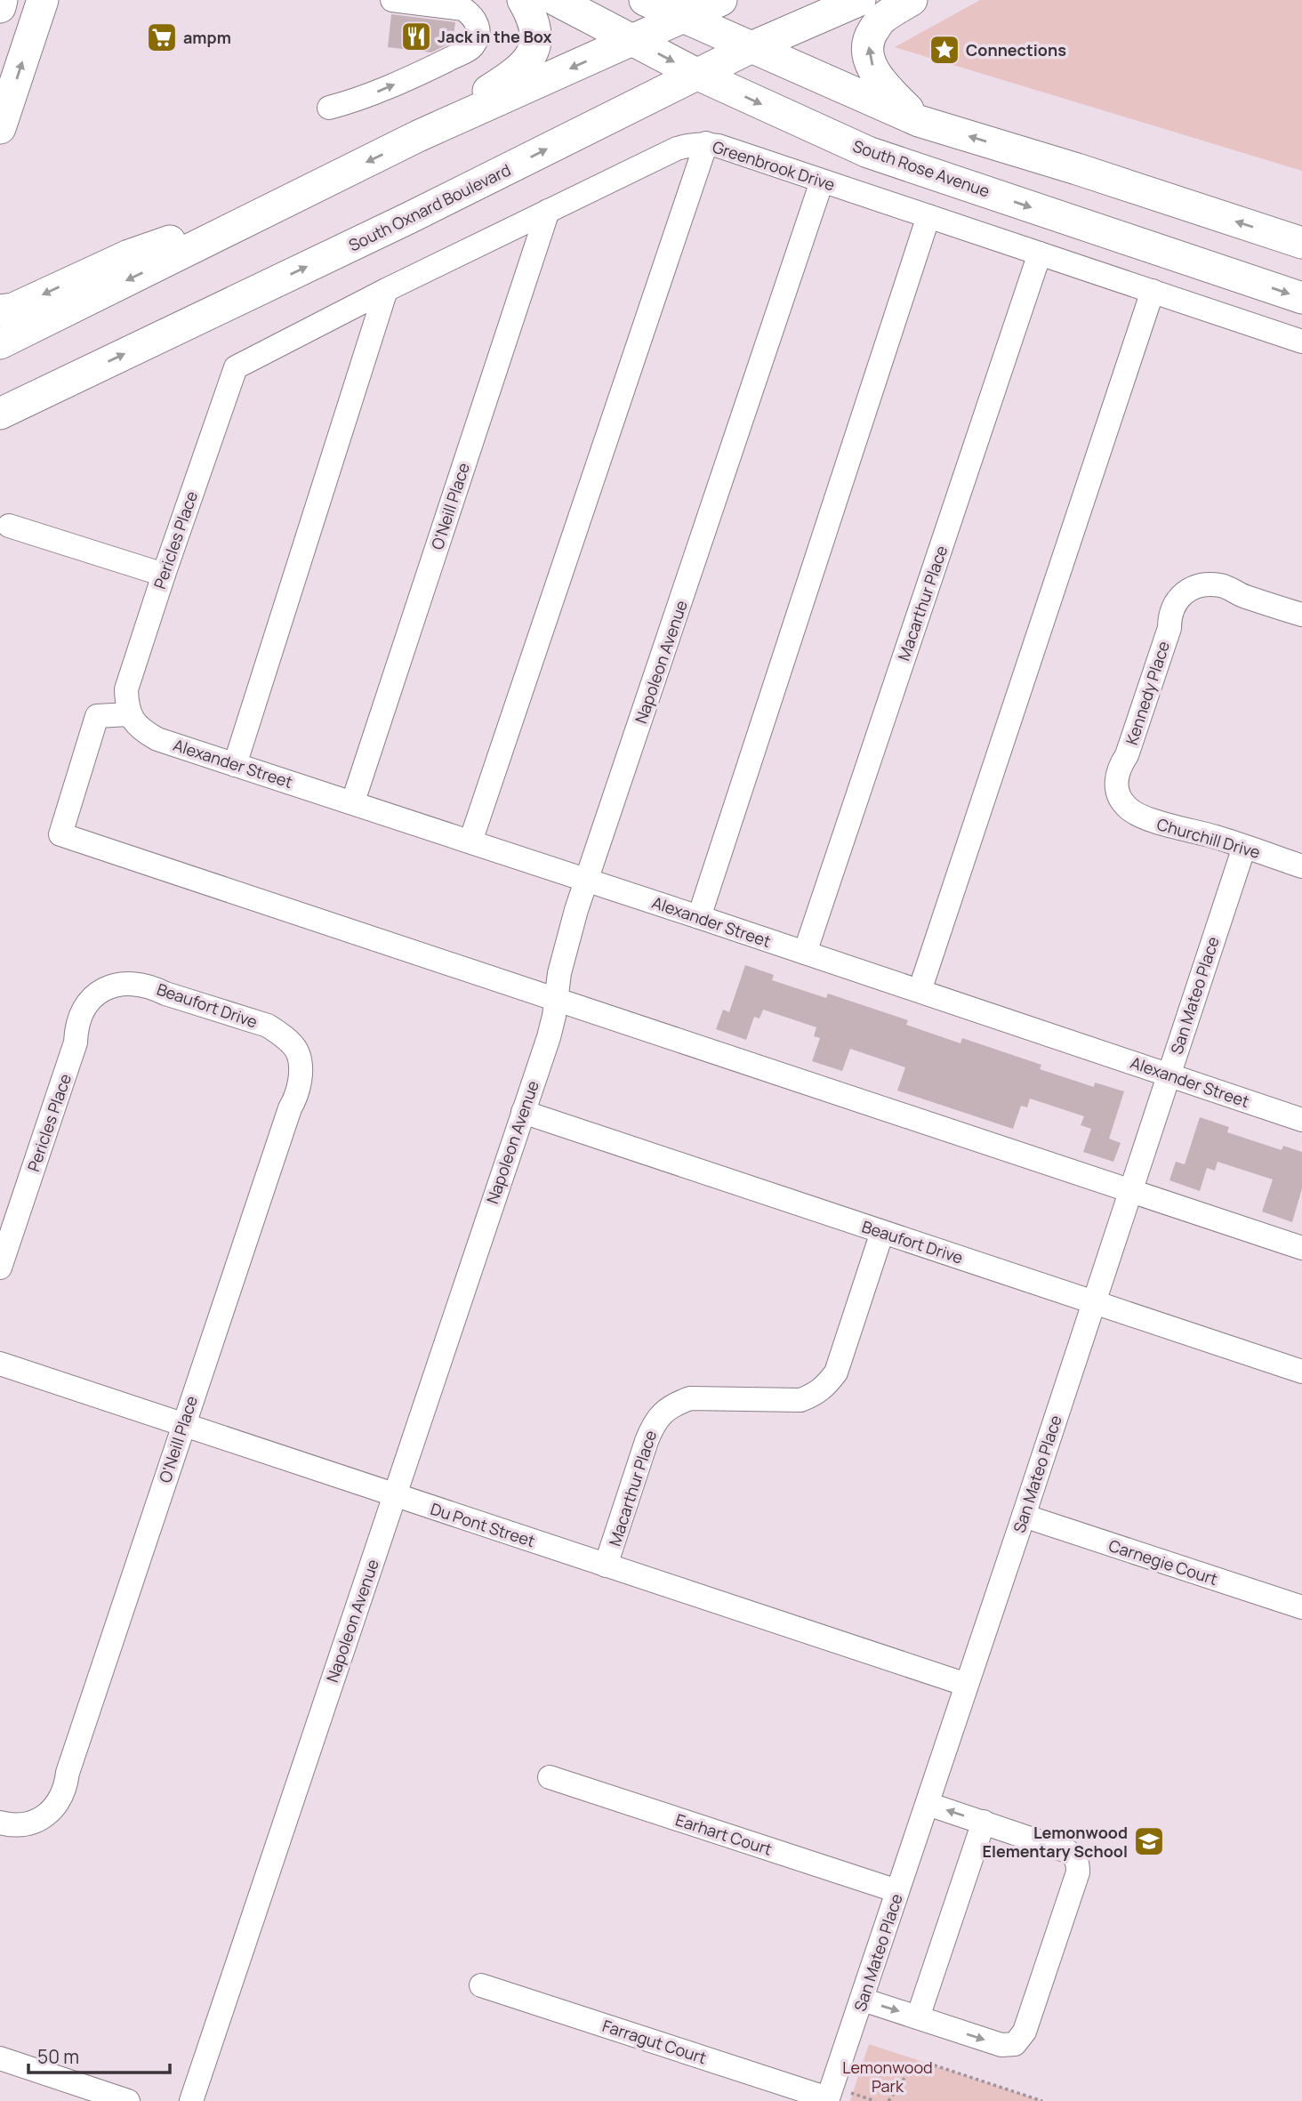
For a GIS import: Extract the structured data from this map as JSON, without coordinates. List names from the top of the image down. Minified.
{"streets":{"main road":["South Rose Avenue","South Oxnard Boulevard"],"street":["Greenbrook Drive","O'Neill Place","Pericles Place","Macarthur Place","Napoleon Avenue","Kennedy Place","Alexander Street","Churchill Drive","San Mateo Place","Beaufort Drive","Du Pont Street","Carnegie Court","Earhart Court","Farragut Court"]},"crossings":[["Greenbrook Drive","O'Neill Place"],["Greenbrook Drive","Pericles Place"],["Greenbrook Drive","Macarthur Place"],["Greenbrook Drive","Napoleon Avenue"],["South Rose Avenue","South Oxnard Boulevard"],["O'Neill Place","Alexander Street"],["O'Neill Place","Beaufort Drive"],["O'Neill Place","Du Pont Street"],["Pericles Place","Alexander Street"],["Pericles Place","Beaufort Drive"],["Macarthur Place","Alexander Street"],["Macarthur Place","Beaufort Drive"],["Macarthur Place","Du Pont Street"],["Napoleon Avenue","Alexander Street"],["Napoleon Avenue","Beaufort Drive"],["Napoleon Avenue","Du Pont Street"],["Kennedy Place","Churchill Drive"],["Alexander Street","San Mateo Place"],["Churchill Drive","San Mateo Place"],["San Mateo Place","Beaufort Drive"],["San Mateo Place","Du Pont Street"],["San Mateo Place","Carnegie Court"],["San Mateo Place","Earhart Court"],["San Mateo Place","Farragut Court"]],"parks":["Lemonwood Park"],"places":{"restaurant":["Jack in the Box"],"supermarket":["ampm"],"place":["Connections"],"school or university":["Lemonwood Elementary School"]},"scale_bar":"50 m"}
